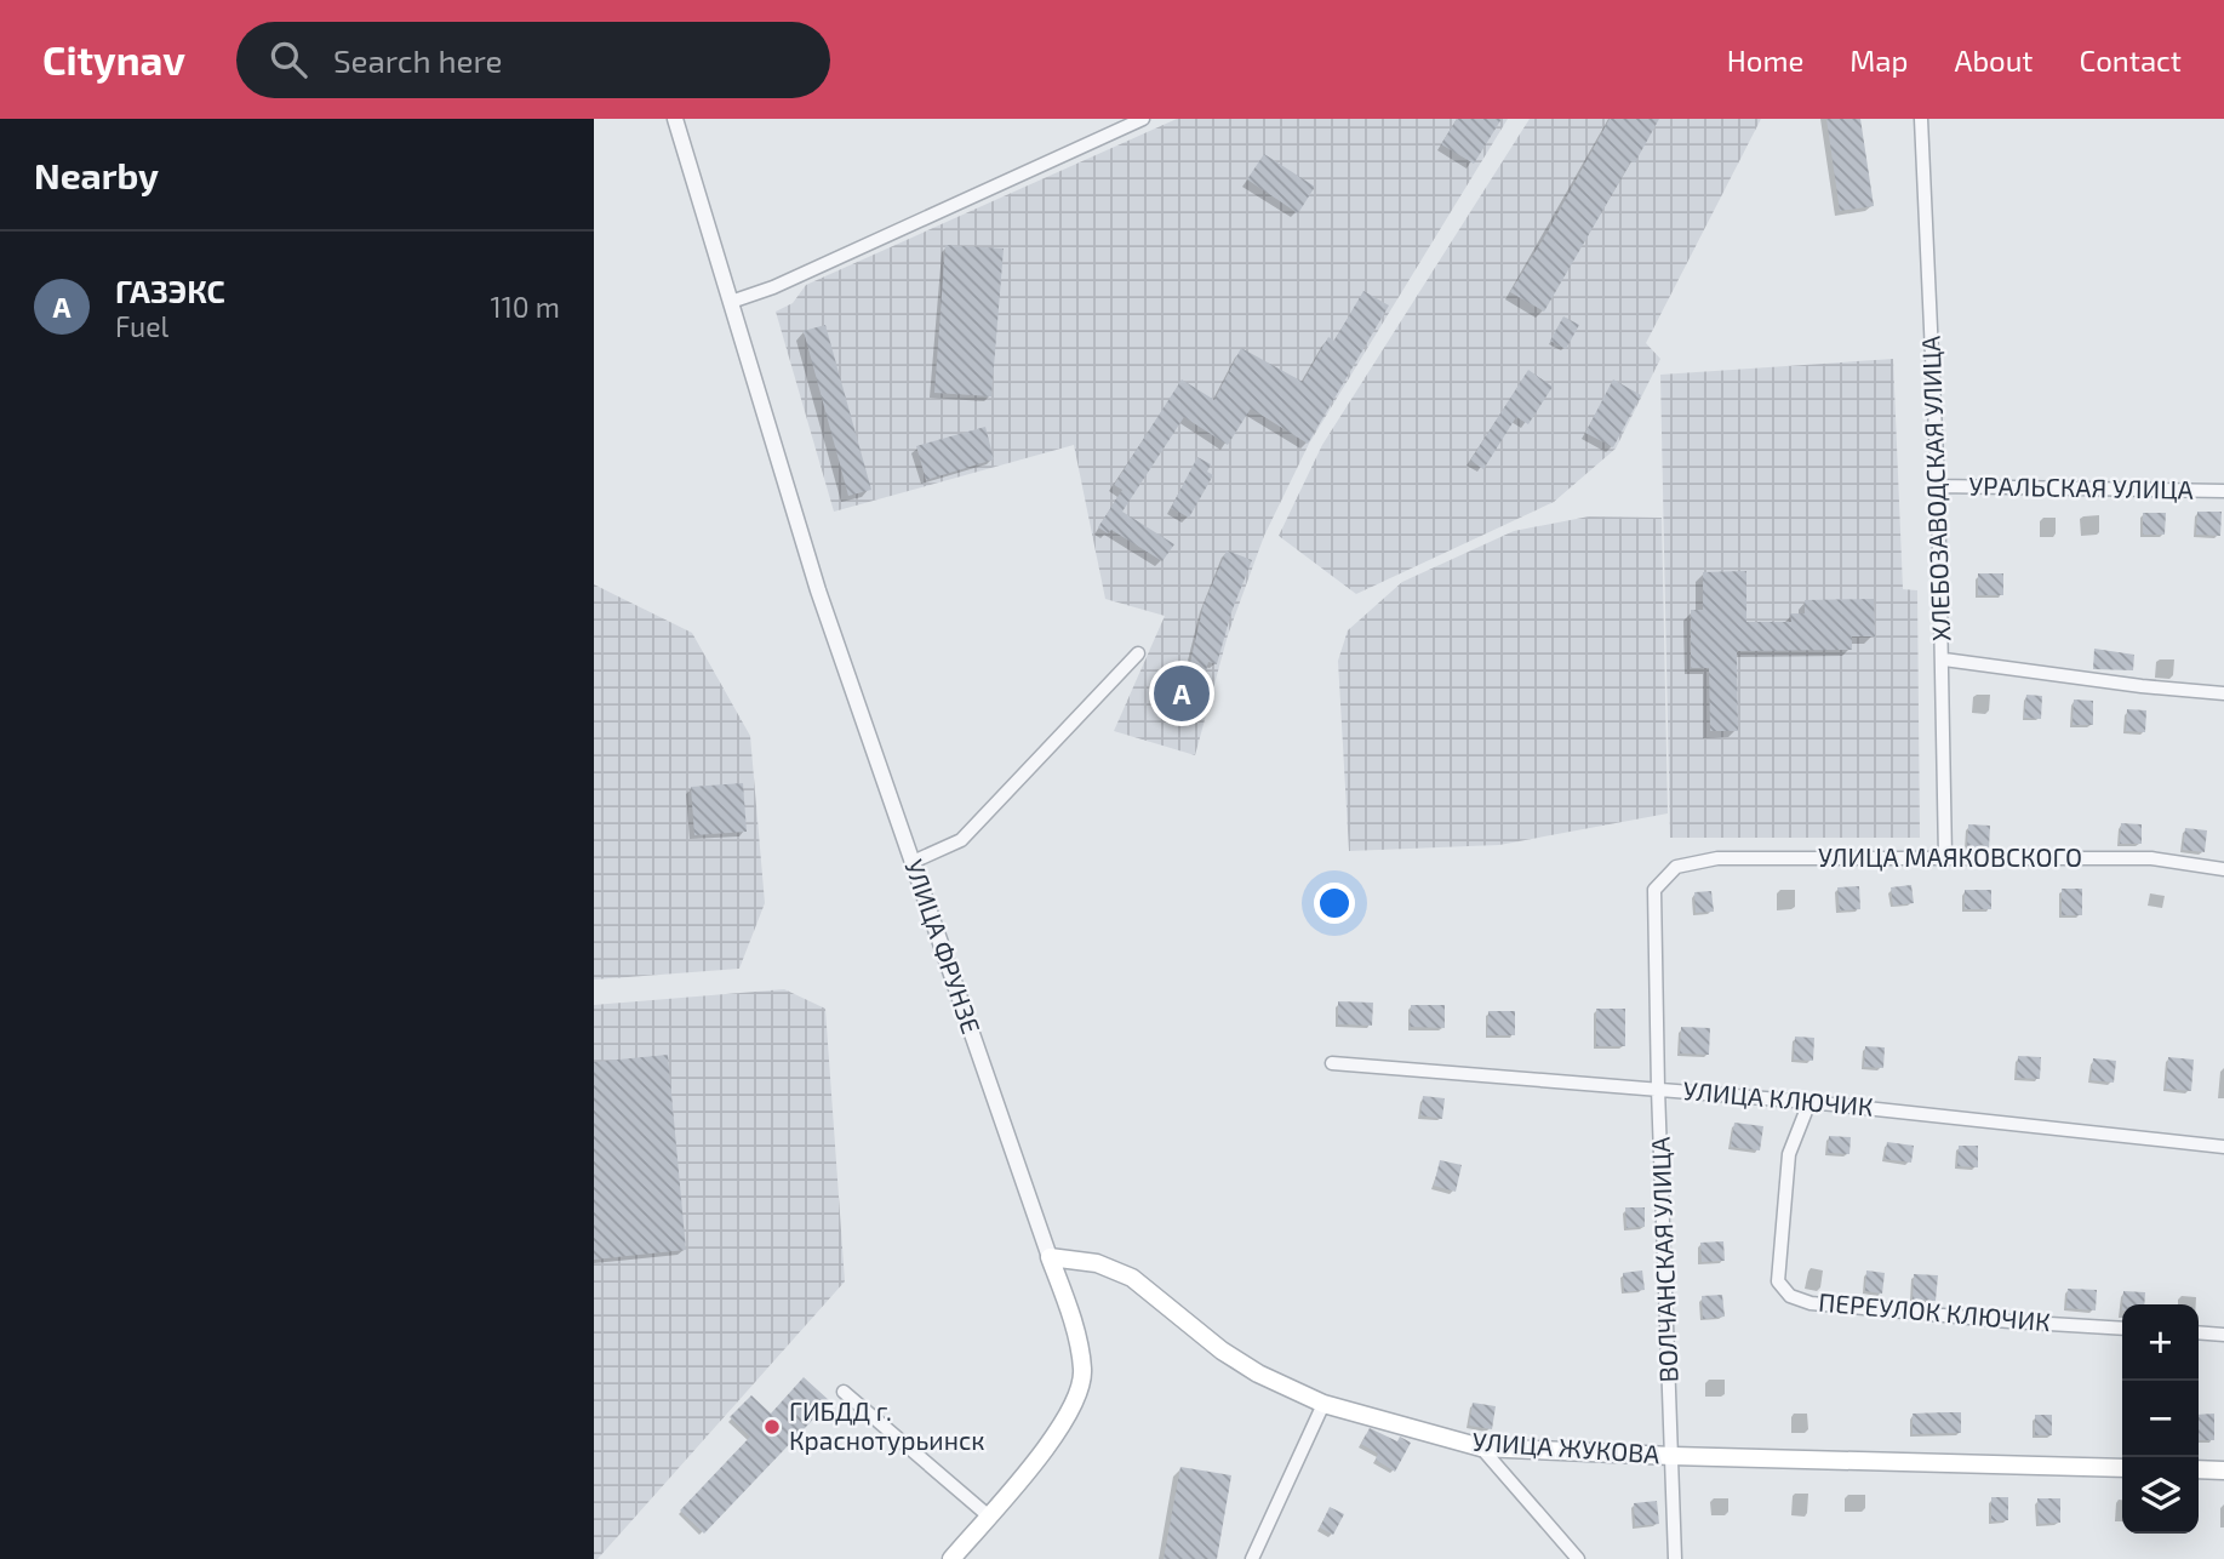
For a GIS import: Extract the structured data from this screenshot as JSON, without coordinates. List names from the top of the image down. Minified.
{"streets":{"main road":["УЛИЦА ФРУНЗЕ","УЛИЦА ЖУКОВА"],"street":["ХЛЕБОЗАВОДСКАЯ УЛИЦА","УРАЛЬСКАЯ УЛИЦА","УЛИЦА МАЯКОВСКОГО","УЛИЦА КЛЮЧИК","ВОЛЧАНСКАЯ УЛИЦА","ПЕРЕУЛОК КЛЮЧИК"]},"crossings":[["ХЛЕБОЗАВОДСКАЯ УЛИЦА","УРАЛЬСКАЯ УЛИЦА"],["ХЛЕБОЗАВОДСКАЯ УЛИЦА","УЛИЦА МАЯКОВСКОГО"],["УЛИЦА МАЯКОВСКОГО","ВОЛЧАНСКАЯ УЛИЦА"],["УЛИЦА ФРУНЗЕ","УЛИЦА ЖУКОВА"],["УЛИЦА КЛЮЧИК","ВОЛЧАНСКАЯ УЛИЦА"],["УЛИЦА КЛЮЧИК","ПЕРЕУЛОК КЛЮЧИК"],["ВОЛЧАНСКАЯ УЛИЦА","УЛИЦА ЖУКОВА"]],"places":["ГИБДД г. Краснотурьинск"],"page":{"header":"Citynav","search":"Search here","nav":["Home","Map","About","Contact"],"heading":"Nearby","list":[{"mark":"A","name":"ГАЗЭКС","note":"Fuel","value":"110 m"}],"pins":"A","map_buttons":["+","−"]}}
